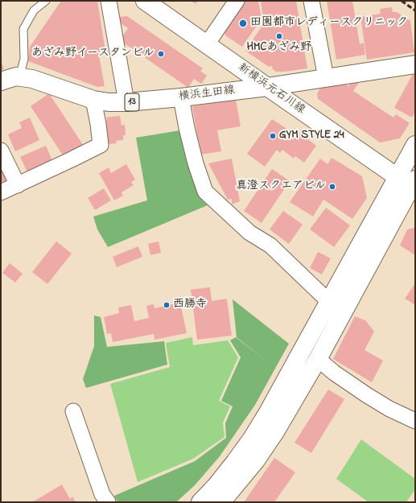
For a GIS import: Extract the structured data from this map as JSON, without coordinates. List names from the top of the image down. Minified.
{"streets":{"street":["新横浜元石川線","横浜生田線","13"]},"crossings":[["新横浜元石川線","横浜生田線"]],"places":["田園都市レディースクリニック","HMCあざみ野","あざみ野イースタンビル","GYM STYLE 24","真澄スクエアビル","西勝寺"]}
